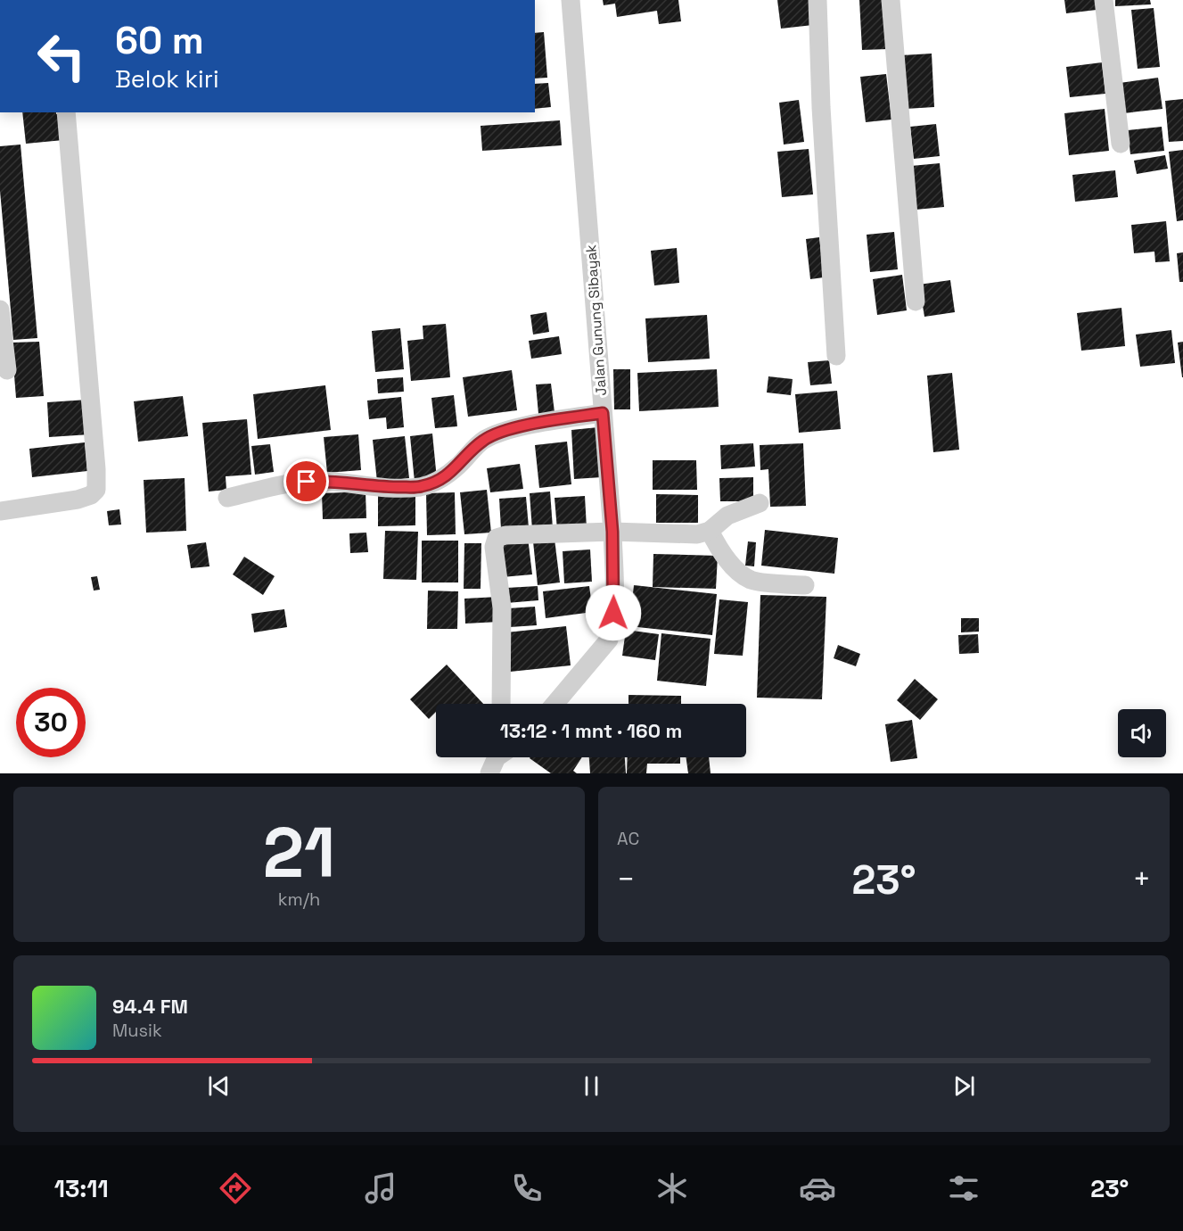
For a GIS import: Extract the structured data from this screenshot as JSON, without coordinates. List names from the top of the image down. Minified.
{"streets":{"street":["Jalan Gunung Sibayak"]},"page":{"turn":["60 m","Belok kiri"],"limit":"30","trip":"13:12 · 1 mnt · 160 m","tile":[["21","km/h"],"AC"],"heat":["−","23°","+"],"song":["94.4 FM","Musik"],"tabs":["13:11","23°"]}}
